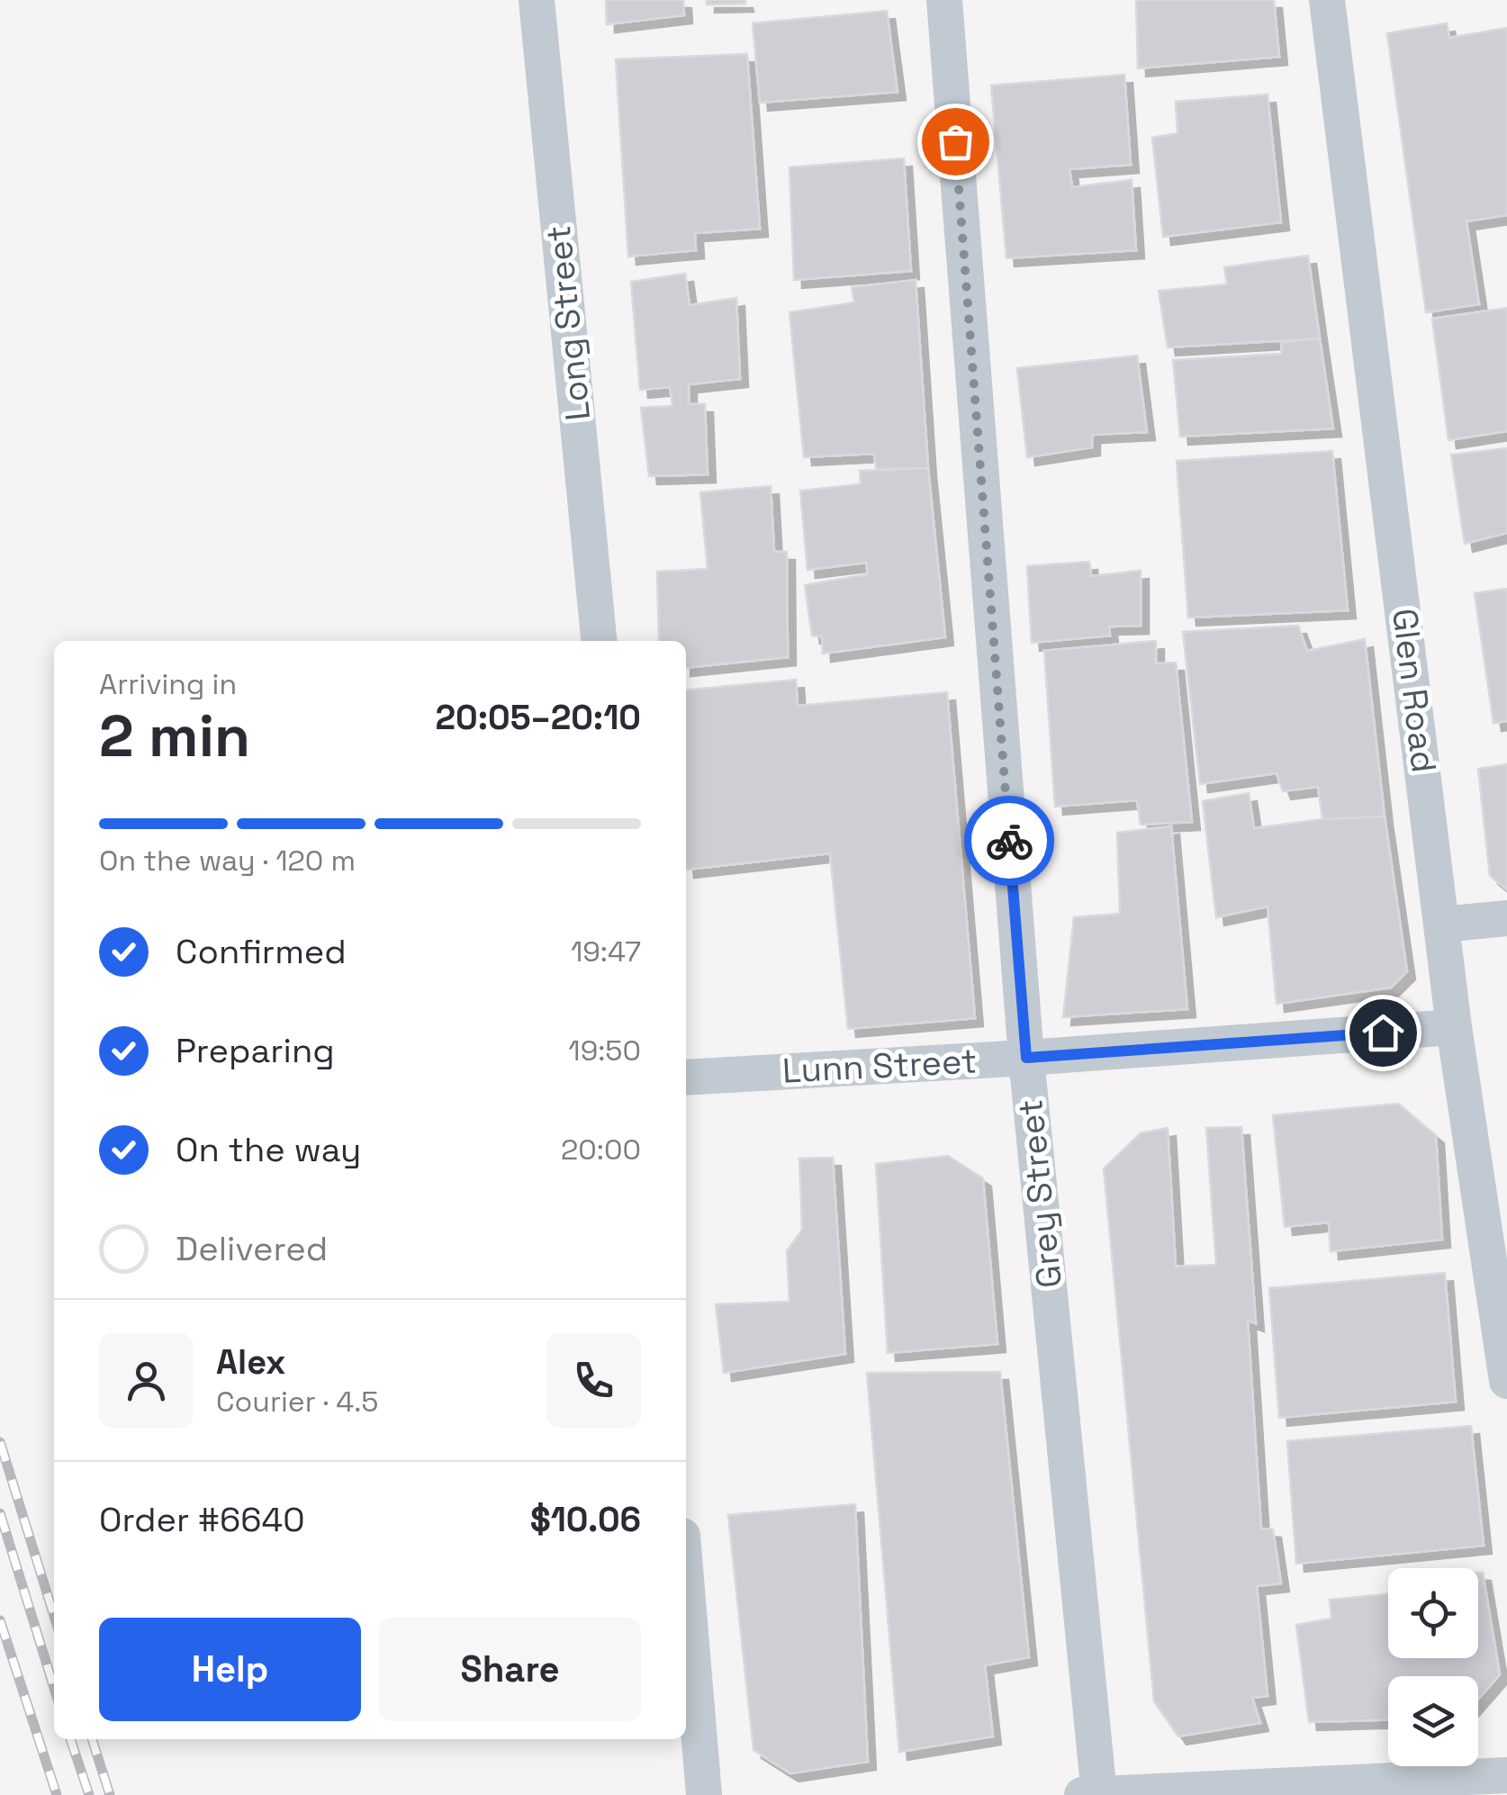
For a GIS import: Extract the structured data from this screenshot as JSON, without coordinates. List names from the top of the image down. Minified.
{"streets":{"street":["Long Street","Glen Road","Lunn Street","Grey Street"]},"crossings":[["Glen Road","Lunn Street"],["Lunn Street","Grey Street"]],"page":{"heading":["2 min","Arriving in","20:05–20:10"],"panel":["Alex","Courier · 4.5","Order #6640","$10.06"],"bar":"On the way · 120 m","list":[["Confirmed","19:47"],["Preparing","19:50"],["On the way","20:00"],"Delivered"],"buttons":["Help","Share"]}}
